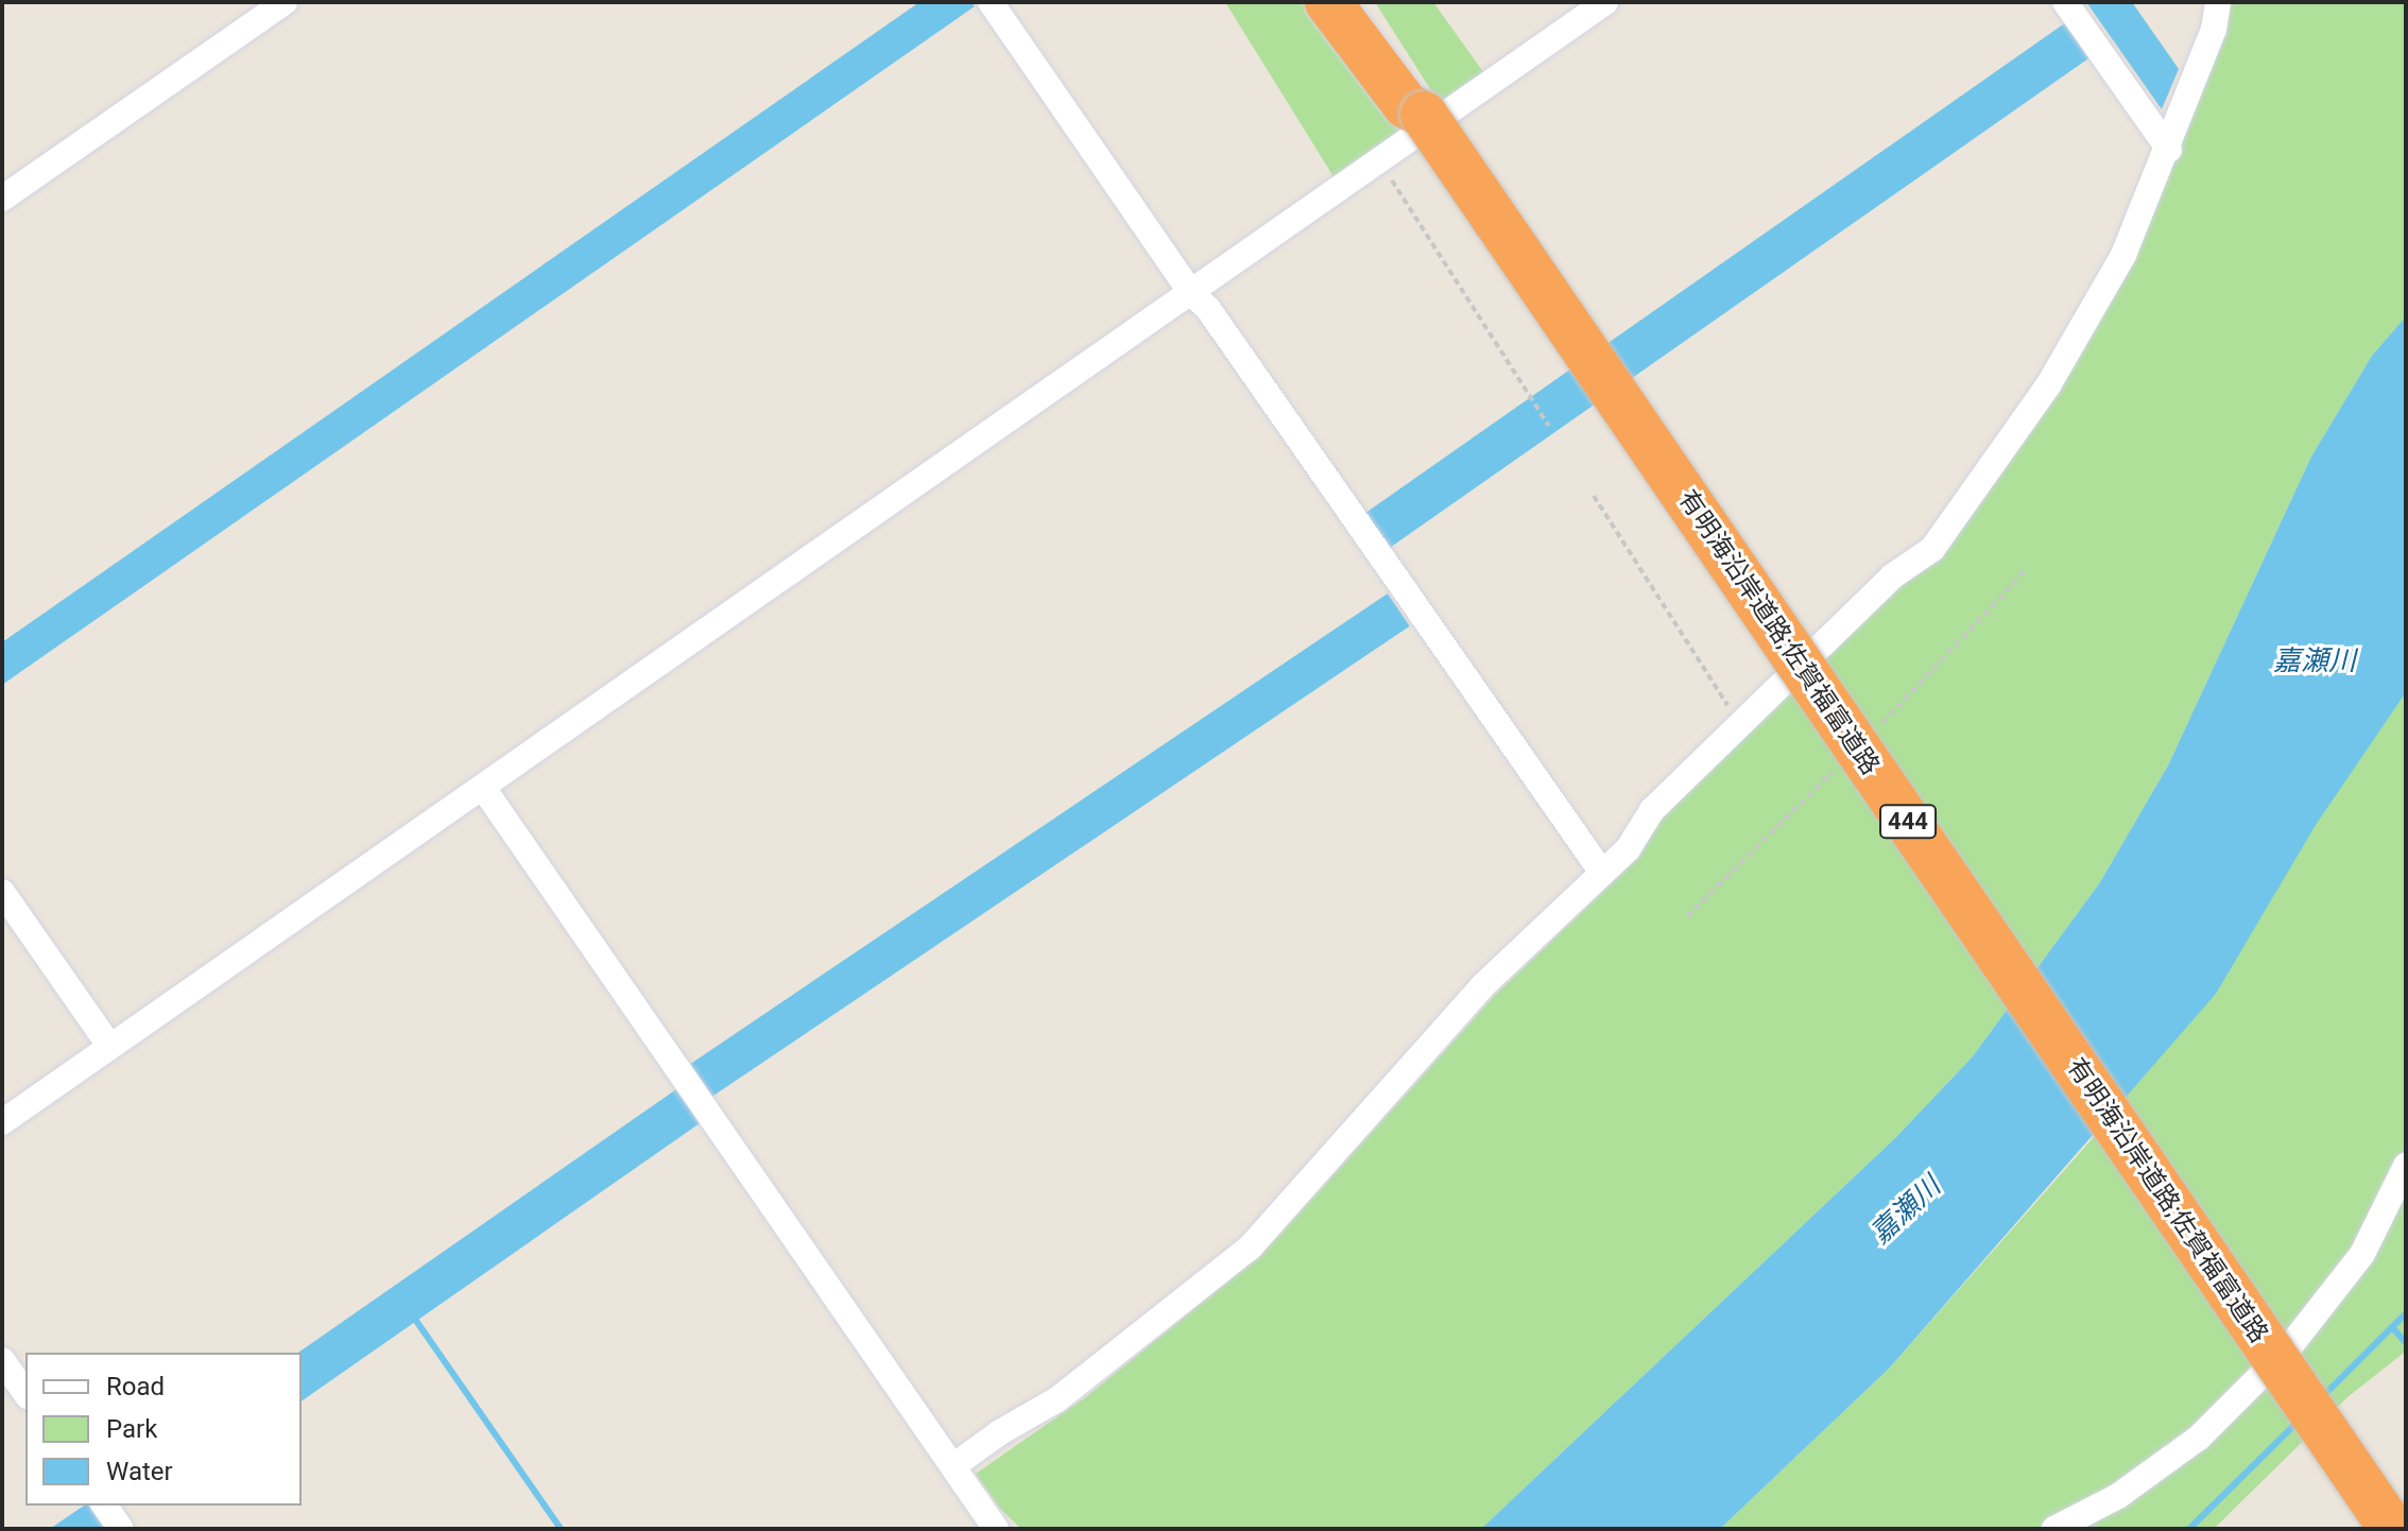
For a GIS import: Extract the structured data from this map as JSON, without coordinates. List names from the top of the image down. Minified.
{"streets":{"highway":["有明海沿岸道路;佐賀福富道路","444"]},"water":["嘉瀬川"],"legend":["Road","Park","Water"]}
